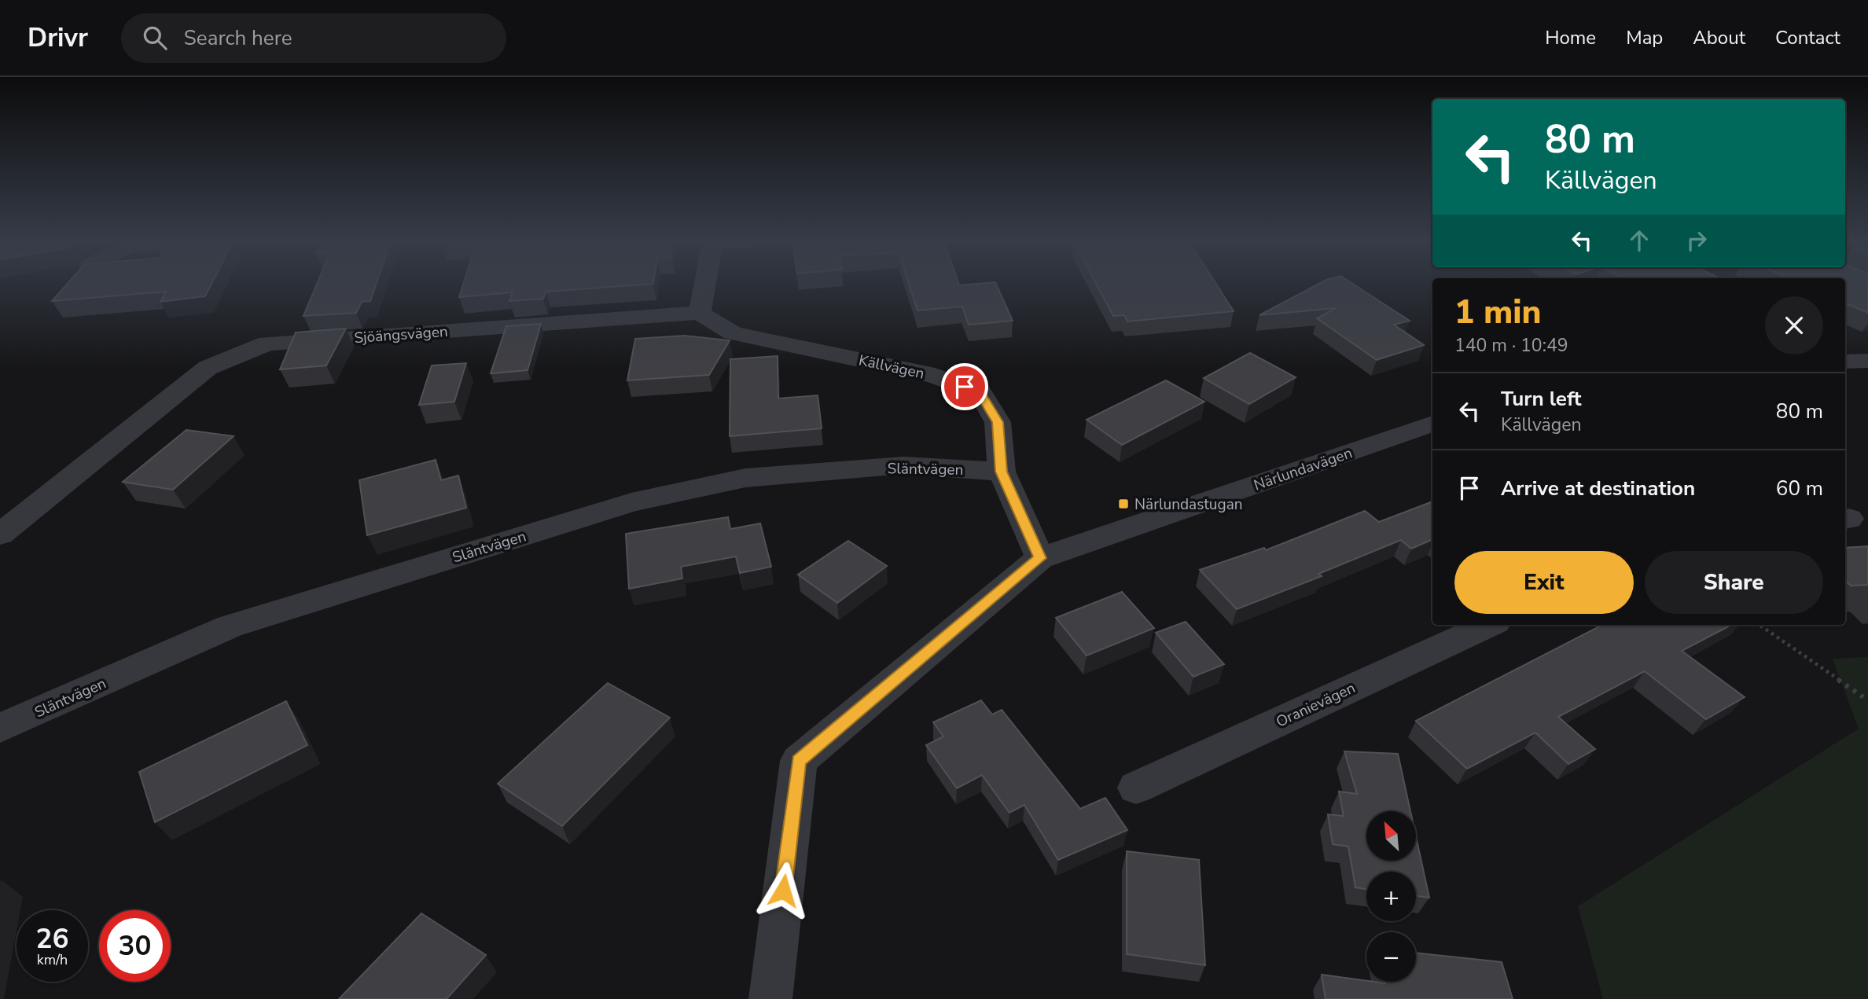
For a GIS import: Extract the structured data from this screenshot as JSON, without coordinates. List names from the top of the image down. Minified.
{"streets":{"street":["Sjöängsvägen","Källvägen","Släntvägen","Närlundavägen","Oranievägen"]},"crossings":[["Sjöängsvägen","Källvägen"],["Källvägen","Släntvägen"],["Källvägen","Närlundavägen"]],"places":{"transit":["Närlundastugan"]},"north":"top left","page":{"header":"Drivr","search":"Search here","nav":["Home","Map","About","Contact"],"turn":["80 m","Källvägen"],"heading":["1 min","140 m · 10:49"],"list":[{"name":"Turn left","note":"Källvägen","value":"80 m"},{"name":"Arrive at destination","value":"60 m"}],"buttons":["Exit","Share"],"map_buttons":["+","−"],"speed":"26 km/h","limit":"30"}}
